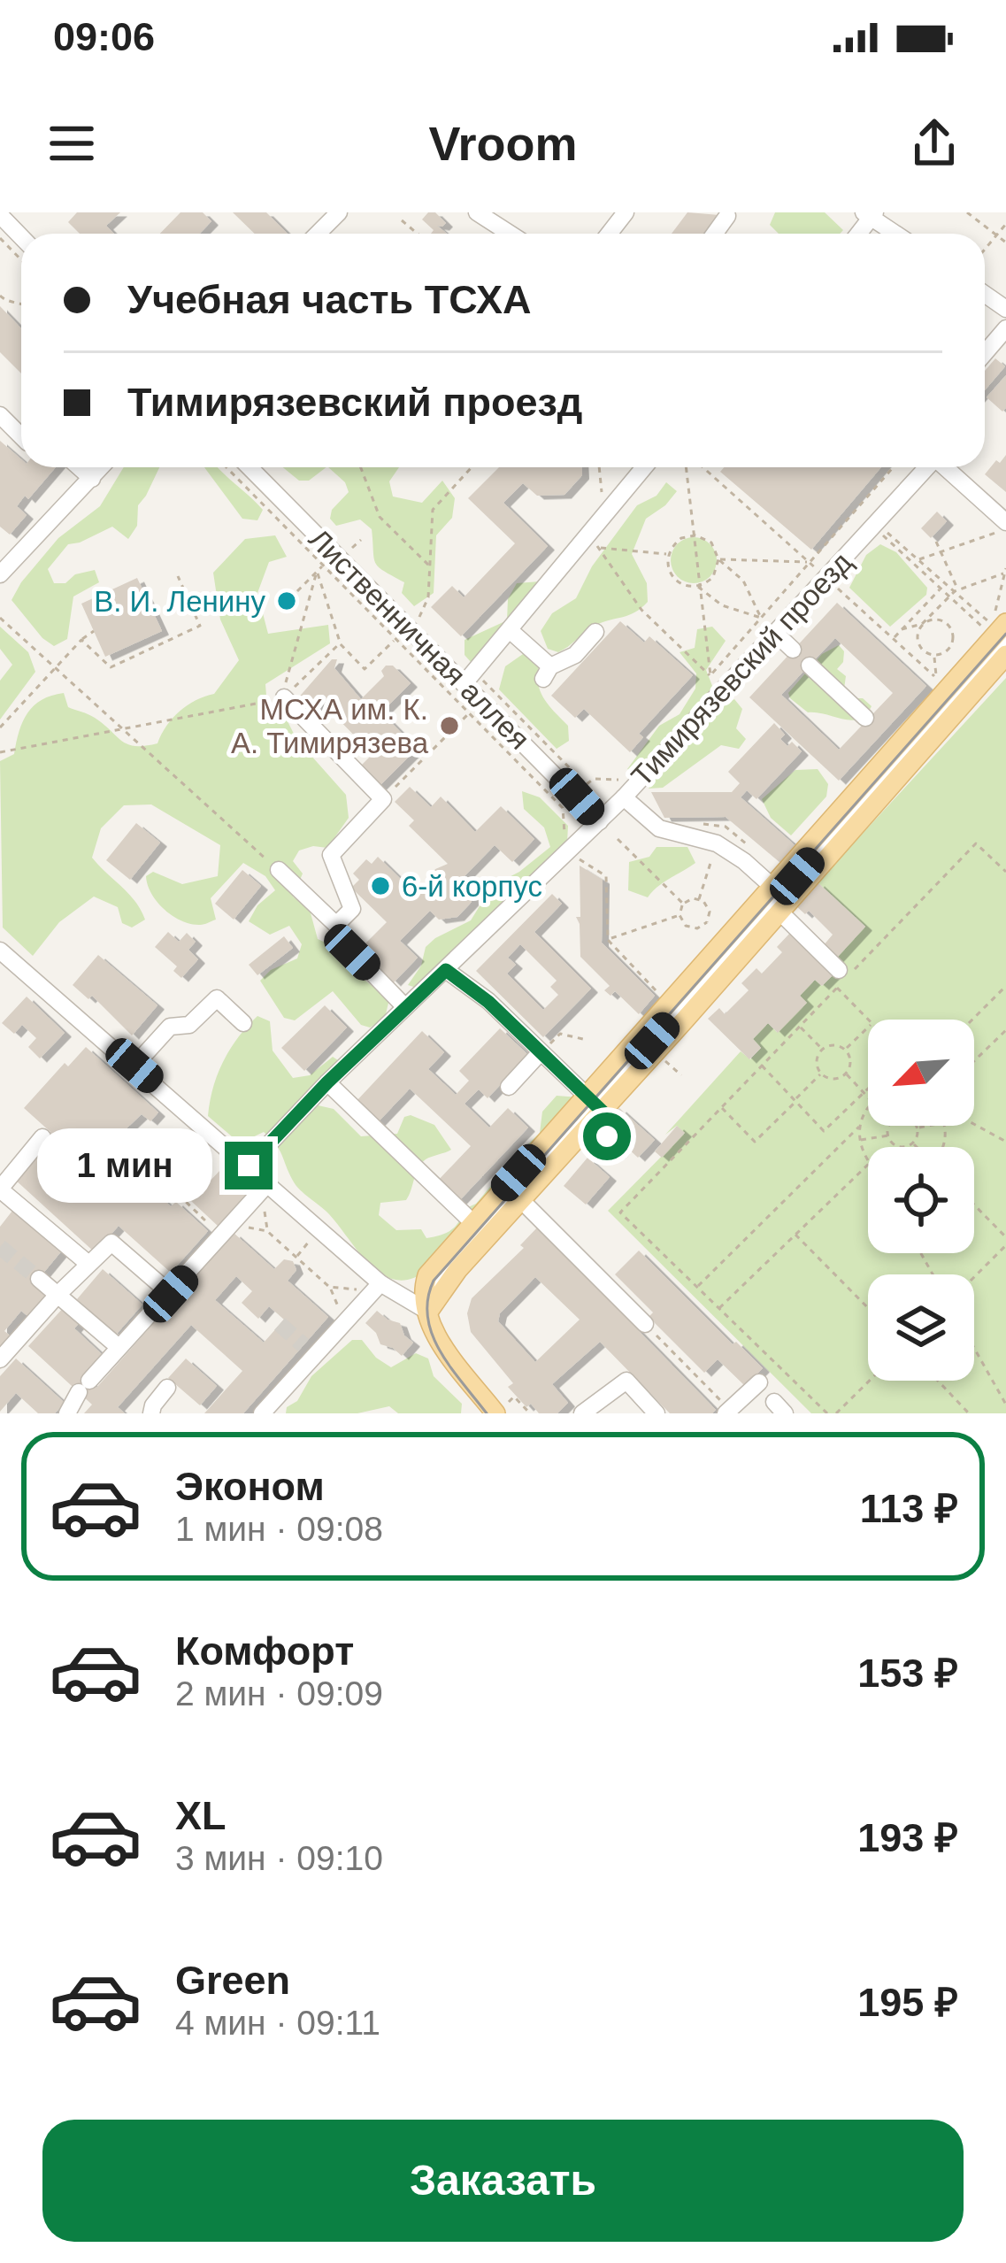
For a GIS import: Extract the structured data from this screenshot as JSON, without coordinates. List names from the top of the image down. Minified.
{"streets":{"street":["Лиственничная аллея","Тимирязевский проезд"]},"crossings":[["Лиственничная аллея","Тимирязевский проезд"]],"places":["В. И. Ленину","МСХА им. К. А. Тимирязева","6-й корпус"],"north":"bottom left","page":{"status":"09:06","header":"Vroom","banner":["Учебная часть ТСХА","Тимирязевский проезд"],"bubble":"1 мин","list":[{"name":"Эконом","note":"1 мин · 09:08","value":"113 ₽"},{"name":"Комфорт","note":"2 мин · 09:09","value":"153 ₽"},{"name":"XL","note":"3 мин · 09:10","value":"193 ₽"},{"name":"Green","note":"4 мин · 09:11","value":"195 ₽"}],"buttons":"Заказать"}}
